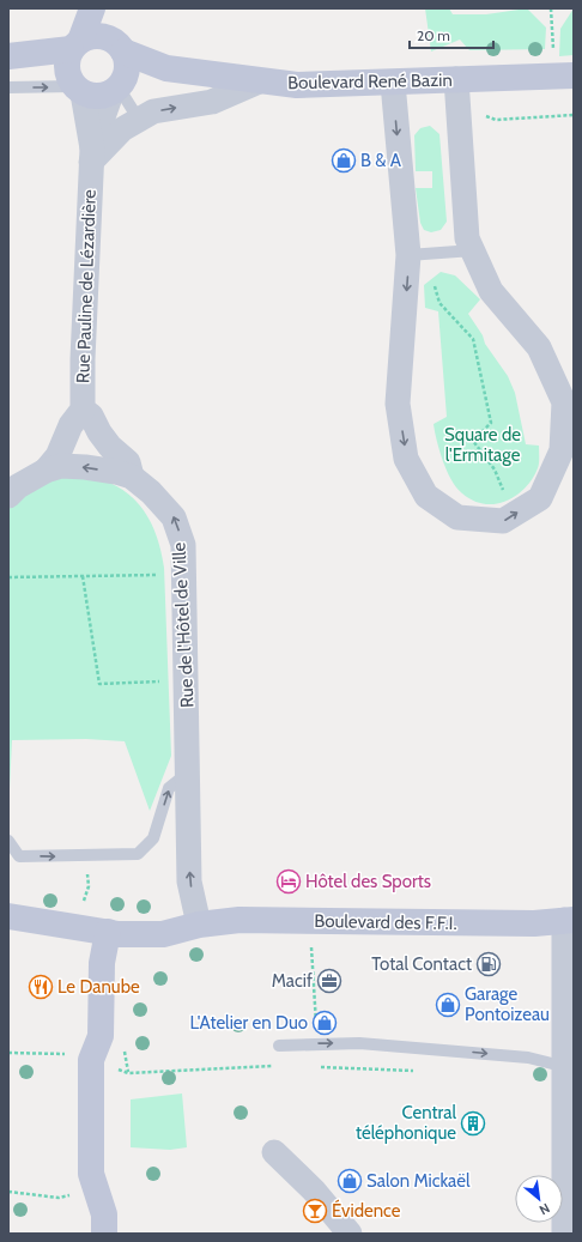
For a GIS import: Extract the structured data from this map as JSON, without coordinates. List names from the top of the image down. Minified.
{"streets":{"street":["Boulevard René Bazin","Rue Pauline de Lézardière","Rue de l'Hôtel de Ville","Boulevard des F.F.I."]},"crossings":[["Boulevard René Bazin","Rue Pauline de Lézardière"],["Rue Pauline de Lézardière","Rue de l'Hôtel de Ville"],["Rue de l'Hôtel de Ville","Boulevard des F.F.I."]],"one_way":["Rue de l'Hôtel de Ville"],"parks":["Square de l'Ermitage"],"places":{"shop":["B & A","Garage Pontoizeau","L'Atelier en Duo","Salon Mickaël"],"hotel":["Hôtel des Sports"],"fuel station":["Total Contact"],"office":["Macif"],"restaurant":["Le Danube"],"building":["Central téléphonique"],"bar":["Évidence"]},"scale_bar":"20 m","north":"bottom right"}
